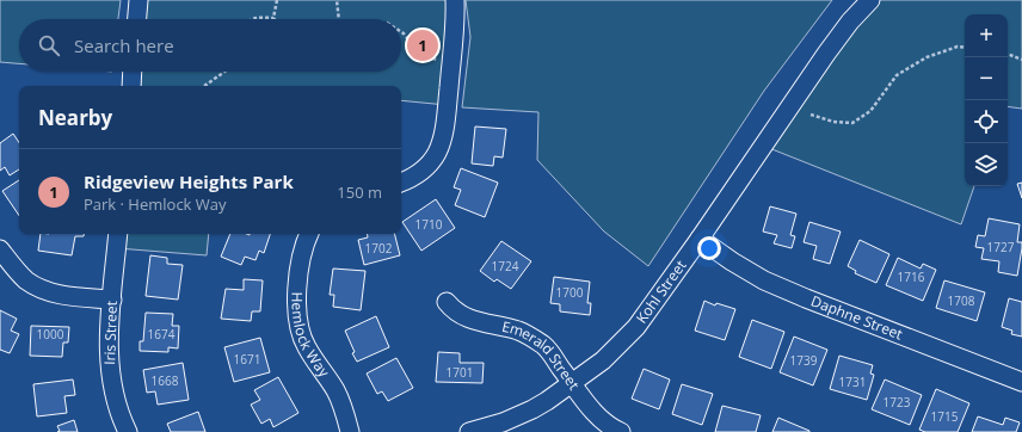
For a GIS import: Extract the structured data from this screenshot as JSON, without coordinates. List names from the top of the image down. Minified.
{"streets":{"street":["Kohl Street","Daphne Street","Iris Street","Hemlock Way","Emerald Street"]},"crossings":[["Kohl Street","Daphne Street"],["Kohl Street","Emerald Street"]],"house_numbers":["1710","1727","1702","1724","1716","1700","1708","1000","1674","1671","1739","1701","1668","1731","1723","1715"],"page":{"map_buttons":["+","−"],"search":"Search here","pins":"1","heading":"Nearby","list":[{"mark":"1","name":"Ridgeview Heights Park","note":"Park · Hemlock Way","value":"150 m"}]}}
